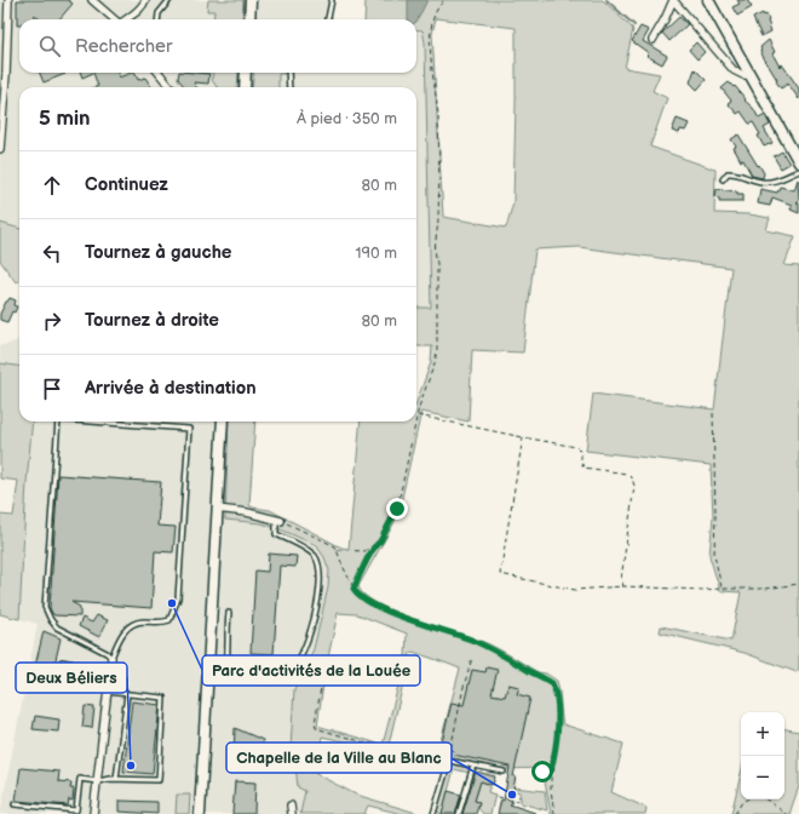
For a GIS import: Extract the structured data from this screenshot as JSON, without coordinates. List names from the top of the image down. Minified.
{"places":["Parc d'activités de la Louée","Deux Béliers","Chapelle de la Ville au Blanc"],"page":{"search":"Rechercher","heading":["5 min","À pied · 350 m"],"list":[["Continuez","80 m"],["Tournez à gauche","190 m"],["Tournez à droite","80 m"],"Arrivée à destination"],"map_buttons":["+","−"]}}
